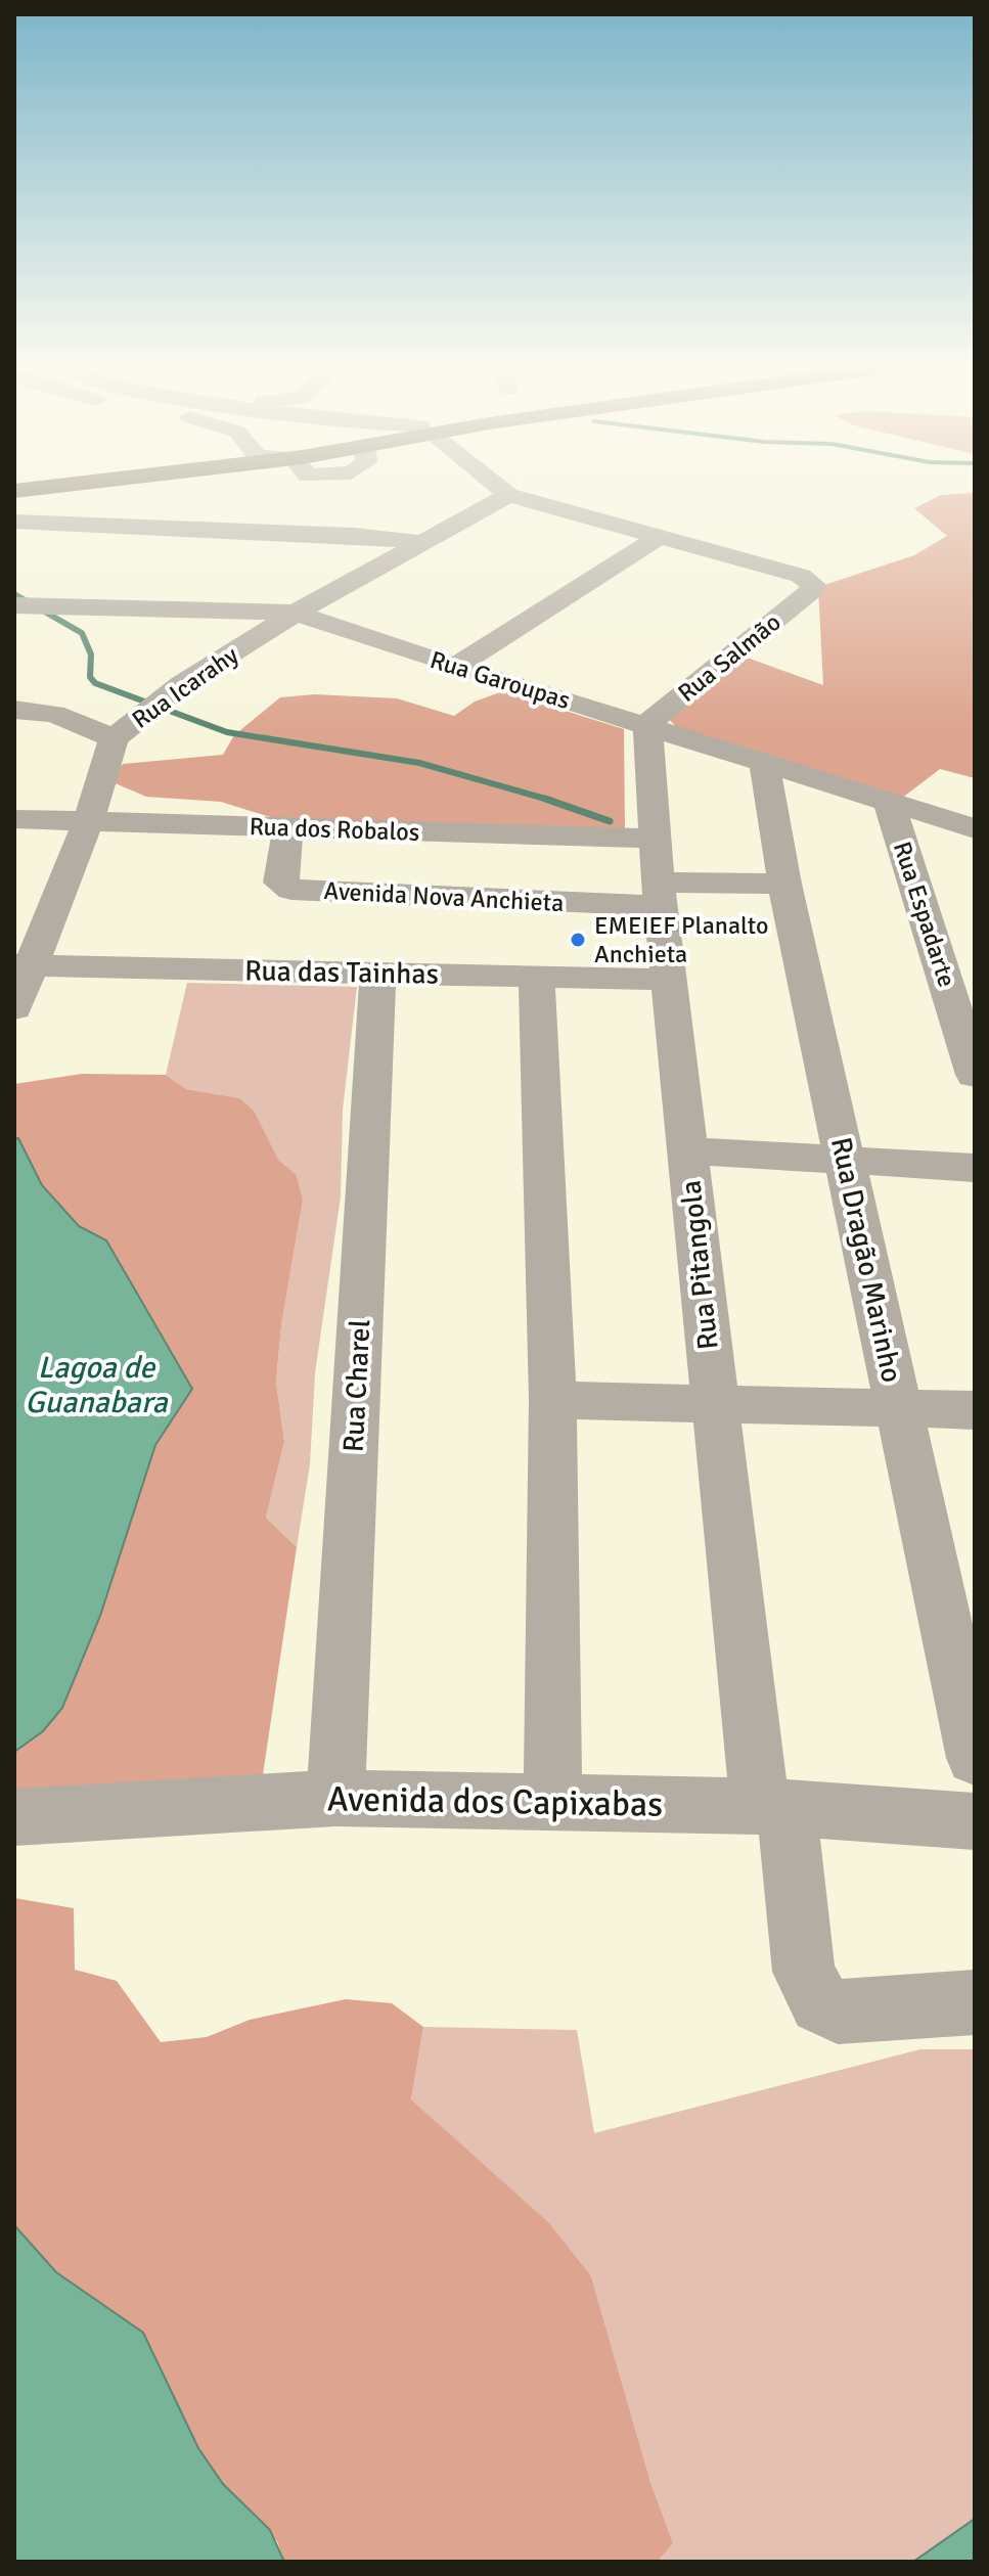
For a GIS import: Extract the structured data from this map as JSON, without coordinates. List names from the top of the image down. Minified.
{"streets":{"street":["Rua Salmão","Rua Garoupas","Rua Icarahy","Rua dos Robalos","Avenida Nova Anchieta","Rua Espadarte","Rua das Tainhas","Rua Dragão Marinho","Rua Pitangola","Rua Charel","Avenida dos Capixabas"]},"crossings":[["Rua Salmão","Rua Garoupas"],["Rua Salmão","Rua Pitangola"],["Rua Garoupas","Rua Icarahy"],["Rua Garoupas","Rua Espadarte"],["Rua Garoupas","Rua Dragão Marinho"],["Rua Garoupas","Rua Pitangola"],["Rua Icarahy","Rua dos Robalos"],["Rua Icarahy","Rua das Tainhas"],["Rua dos Robalos","Avenida Nova Anchieta"],["Rua dos Robalos","Rua Pitangola"],["Avenida Nova Anchieta","Rua Dragão Marinho"],["Avenida Nova Anchieta","Rua Pitangola"],["Rua das Tainhas","Rua Pitangola"],["Rua das Tainhas","Rua Charel"],["Rua Pitangola","Avenida dos Capixabas"],["Rua Charel","Avenida dos Capixabas"]],"water":["Lagoa de Guanabara"],"places":["EMEIEF Planalto Anchieta"]}
